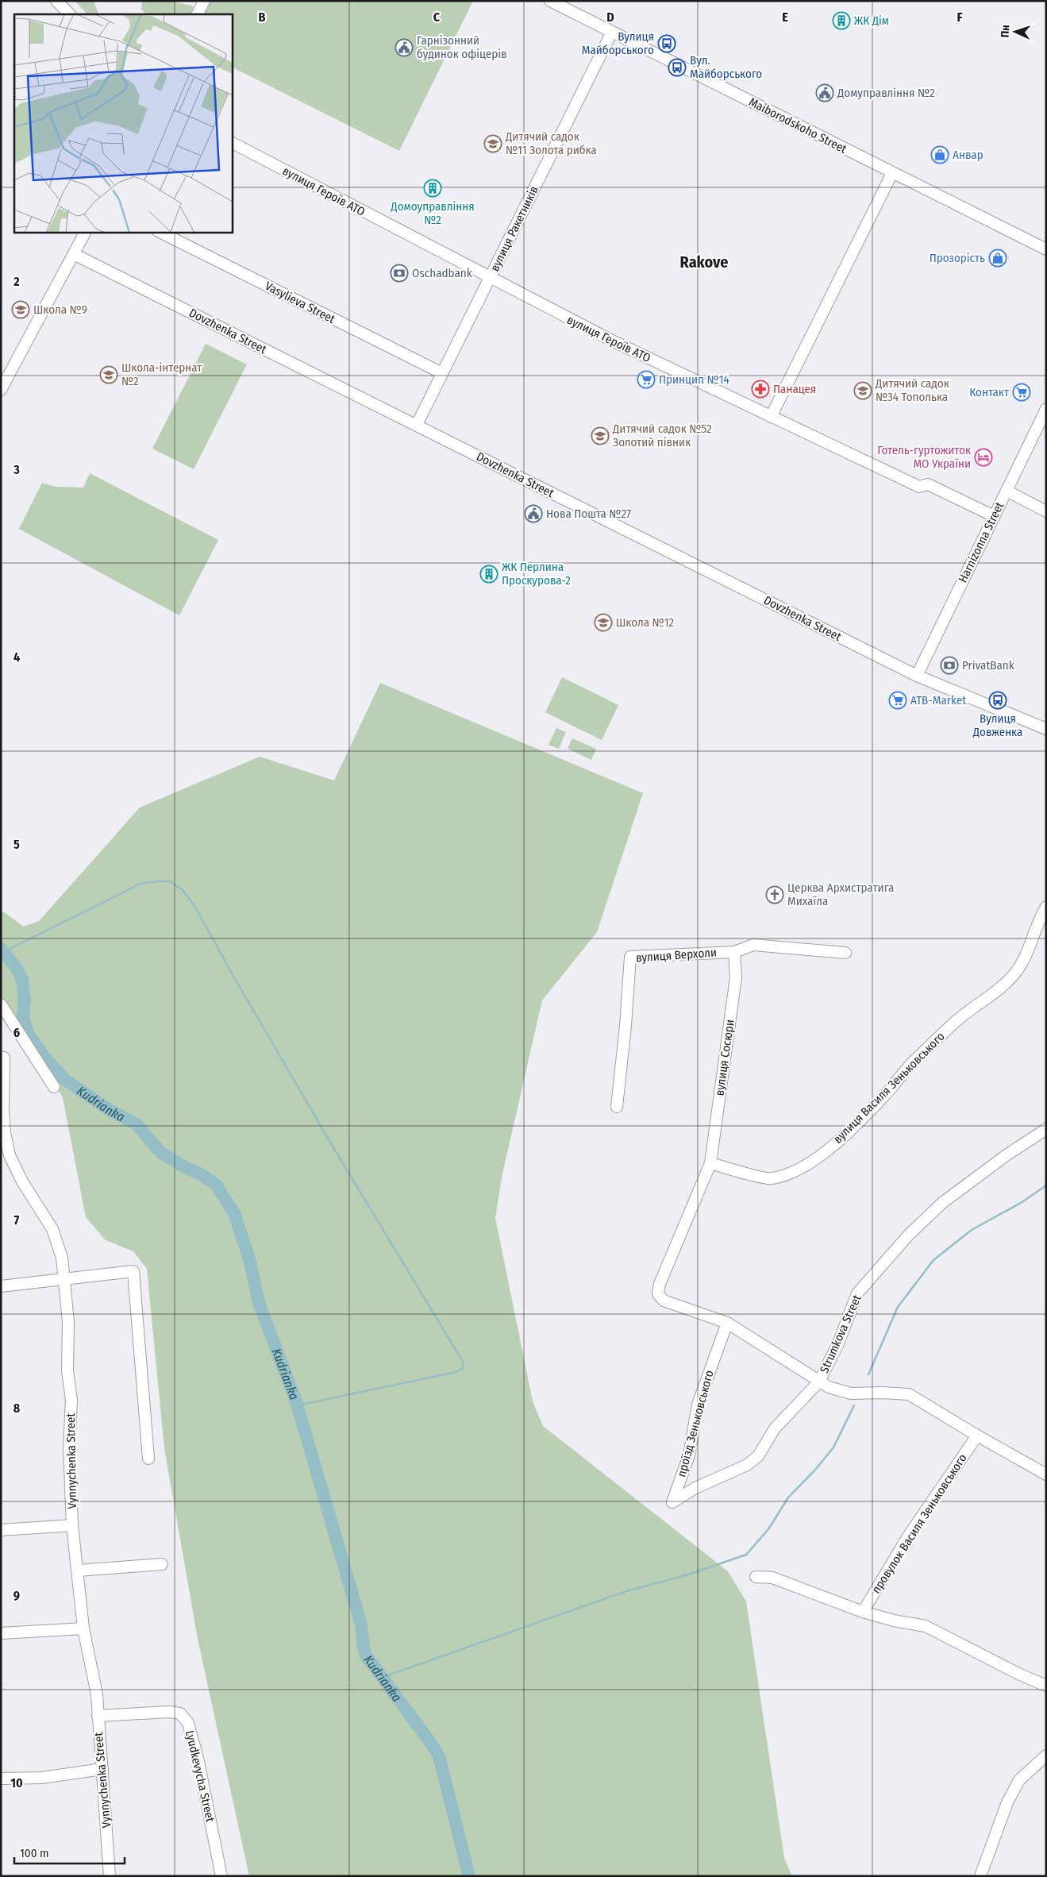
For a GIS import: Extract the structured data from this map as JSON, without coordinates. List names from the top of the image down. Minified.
{"streets":{"street":["Maiborodskoho Street","вулиця Героїв АТО","вулиця Ракетників","Vasylieva Street","Dovzhenka Street","Harnizonna Street","вулиця Верхоли","вулиця Сосюри","вулиця Василя Зеньковського","Strumkova Street","проїзд Зеньковського","Vynnychenka Street","провулок Василя Зеньковського","Lyudkevycha Street"]},"crossings":[["Maiborodskoho Street","вулиця Ракетників"],["вулиця Героїв АТО","вулиця Ракетників"],["вулиця Героїв АТО","Harnizonna Street"],["вулиця Ракетників","Vasylieva Street"],["вулиця Ракетників","Dovzhenka Street"],["Dovzhenka Street","Harnizonna Street"],["вулиця Верхоли","вулиця Сосюри"],["вулиця Сосюри","вулиця Василя Зеньковського"],["Strumkova Street","проїзд Зеньковського"],["Vynnychenka Street","Lyudkevycha Street"]],"districts":["Rakove"],"water":["Kudrianka"],"places":{"building":["ЖК Дім","Домоуправління №2","ЖК Перлина Проскурова-2"],"bus stop":["Вулиця Майборського","Вул. Майборського","Вулиця Довженка"],"public building":["Гарнізонний будинок офіцерів","Домуправління №2","Нова Пошта №27"],"school or university":["Дитячий садок №11 Золота рибка","Школа №9","Школа-інтернат №2","Дитячий садок №34 Тополька","Дитячий садок №52 Золотий півник","Школа №12"],"shop":["Анвар","Прозорість"],"bank":["Oschadbank","PrivatBank"],"supermarket":["Принцип №14","Контакт","ATB-Market"],"pharmacy":["Панацея"],"hotel":["Готель-гуртожиток МО України"],"church":["Церква Архистратига Михаїла"]},"scale_bar":"100 m","north":"left","grid":{"columns":["B","C","D","E","F"],"rows":["2","3","4","5","6","7","8","9","10"]}}
